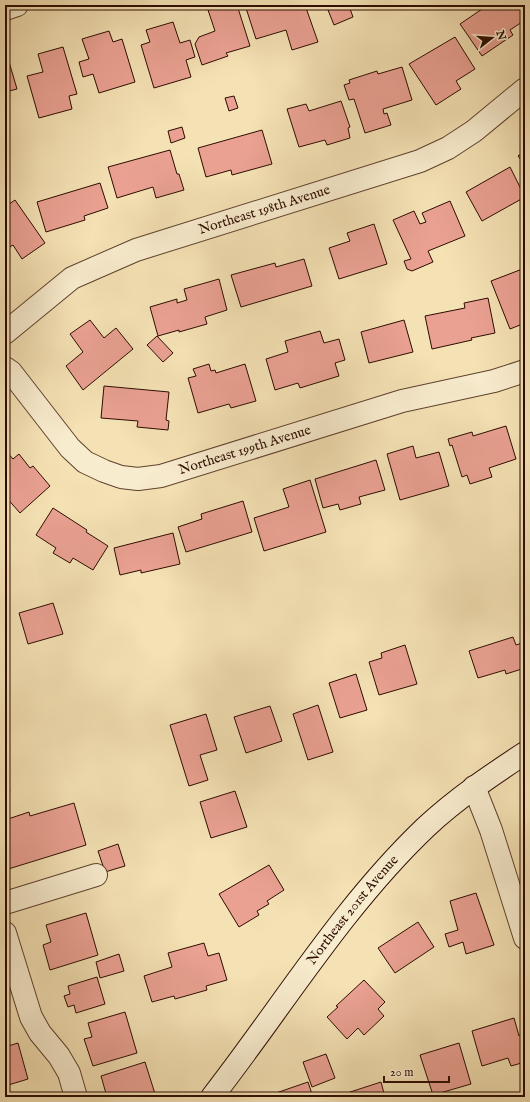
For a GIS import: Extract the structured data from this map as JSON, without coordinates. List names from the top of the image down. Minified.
{"streets":{"street":["Northeast 198th Avenue","Northeast 199th Avenue","Northeast 201st Avenue"]},"scale_bar":"20 m","north":"right"}
